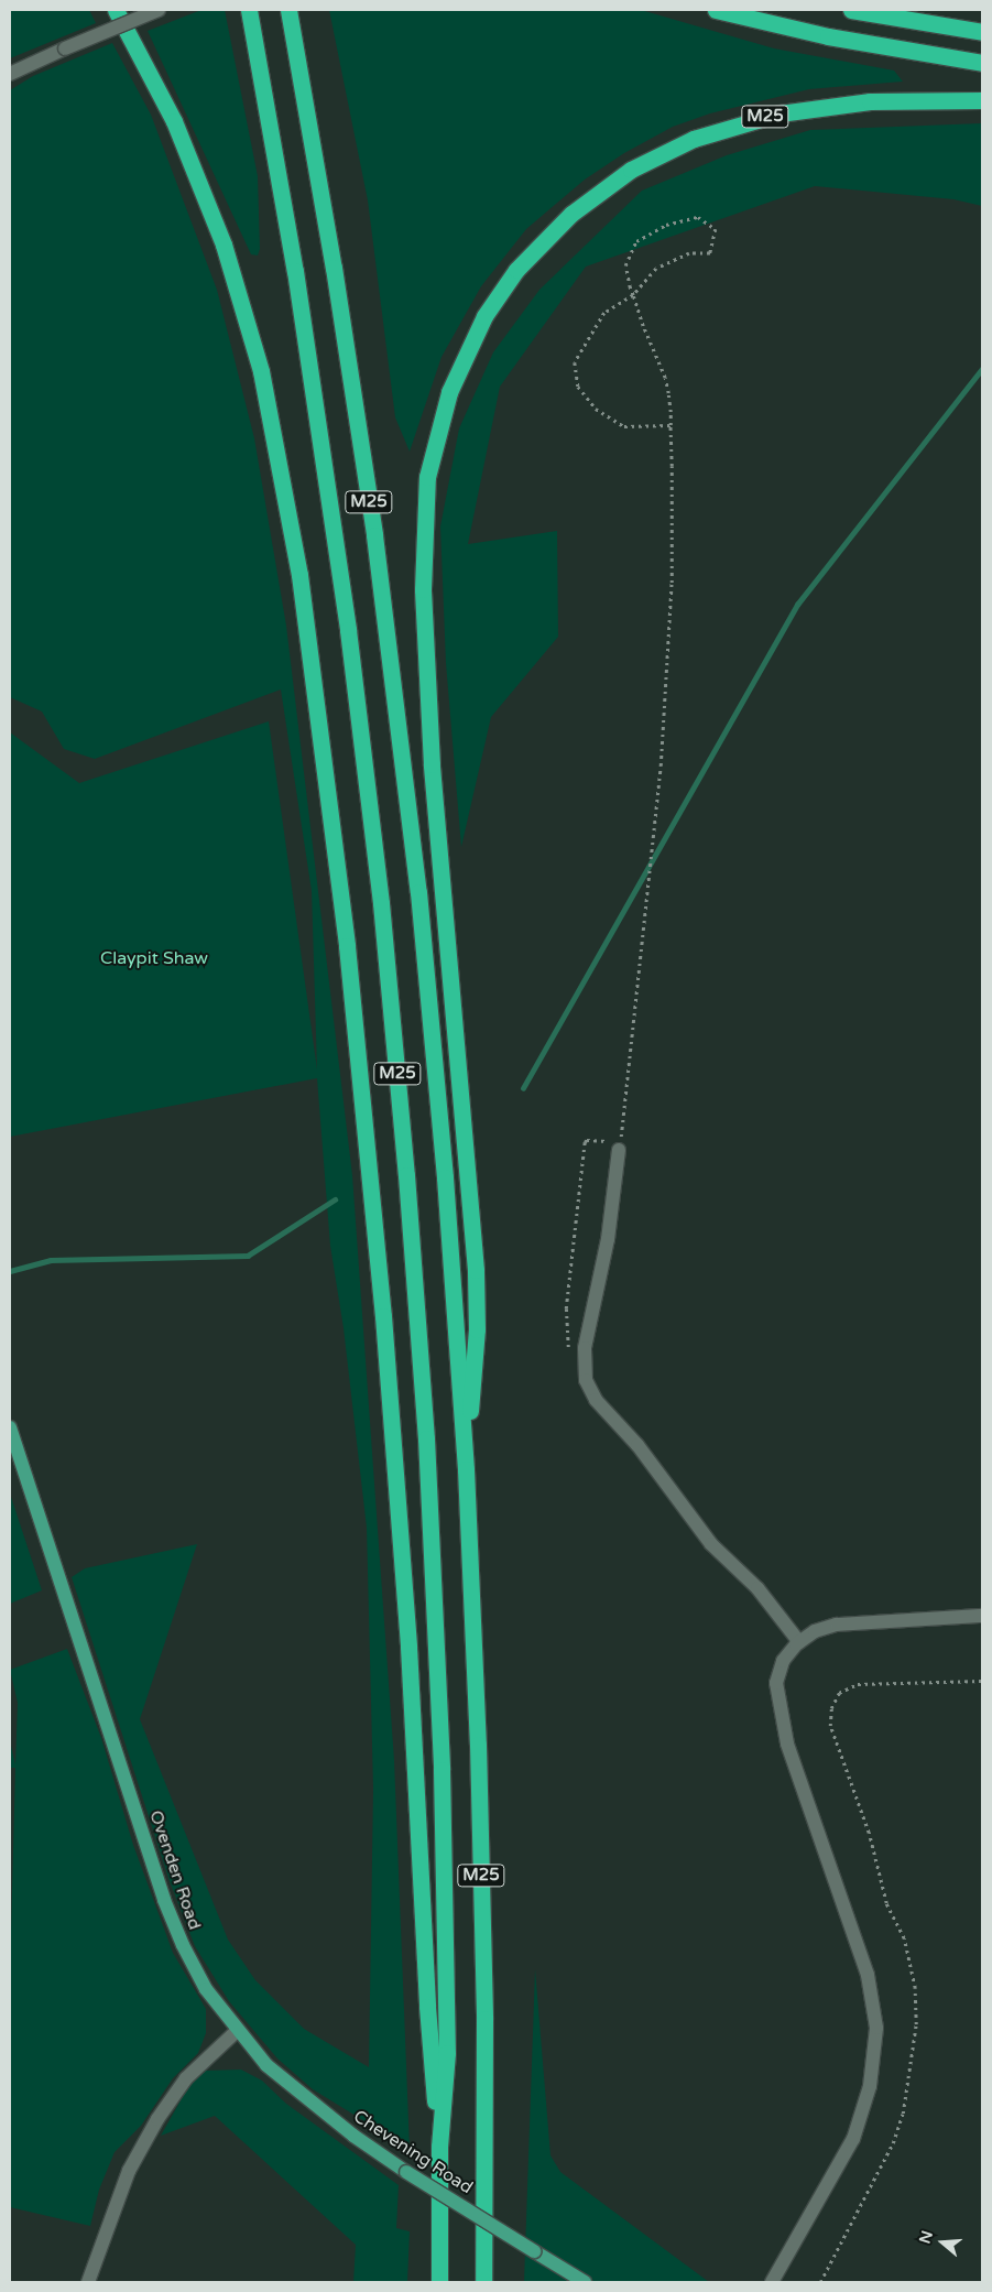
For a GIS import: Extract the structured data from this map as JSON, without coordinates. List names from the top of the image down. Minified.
{"streets":{"highway":["M25"],"main road":["Ovenden Road","Chevening Road"]},"crossings":[["Ovenden Road","Chevening Road"]],"parks":["Claypit Shaw"],"north":"left"}
